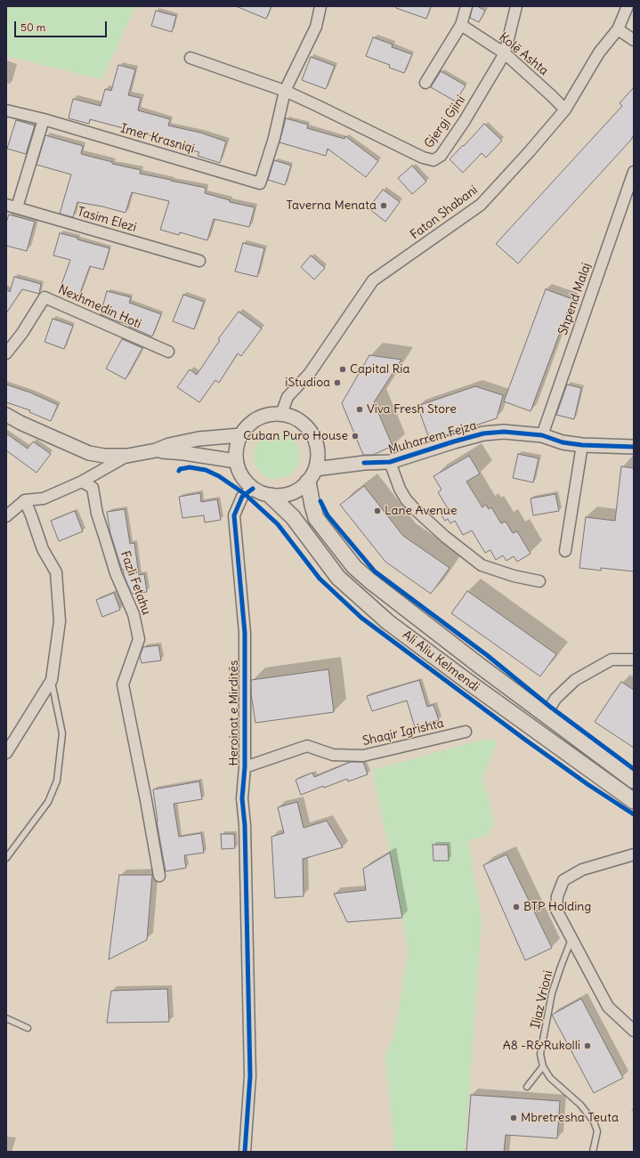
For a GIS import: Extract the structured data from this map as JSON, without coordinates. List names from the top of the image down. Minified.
{"streets":{"main road":["Ali Aliu Kelmendi"],"street":["Kolë Ashta","Gjergj Gjini","Imer Krasniqi","Faton Shabani","Tasim Elezi","Shpend Malaj","Nexhmedin Hoti","Muharrem Fejza","Fazli Fetahu","Heroinat e Mirditës","Shaqir Igrishta"],"lane":["Iljaz Vrioni"]},"crossings":[["Kolë Ashta","Gjergj Gjini"],["Kolë Ashta","Faton Shabani"],["Gjergj Gjini","Imer Krasniqi"],["Faton Shabani","Muharrem Fejza"],["Faton Shabani","Ali Aliu Kelmendi"],["Faton Shabani","Heroinat e Mirditës"],["Shpend Malaj","Muharrem Fejza"],["Muharrem Fejza","Ali Aliu Kelmendi"],["Muharrem Fejza","Heroinat e Mirditës"],["Ali Aliu Kelmendi","Heroinat e Mirditës"],["Heroinat e Mirditës","Shaqir Igrishta"]],"places":["Taverna Menata","Capital Ria","iStudioa","Viva Fresh Store","Cuban Puro House","Lane Avenue","BTP Holding","A8 -R&Rukolli","Mbretresha Teuta"],"scale_bar":"50 m"}
